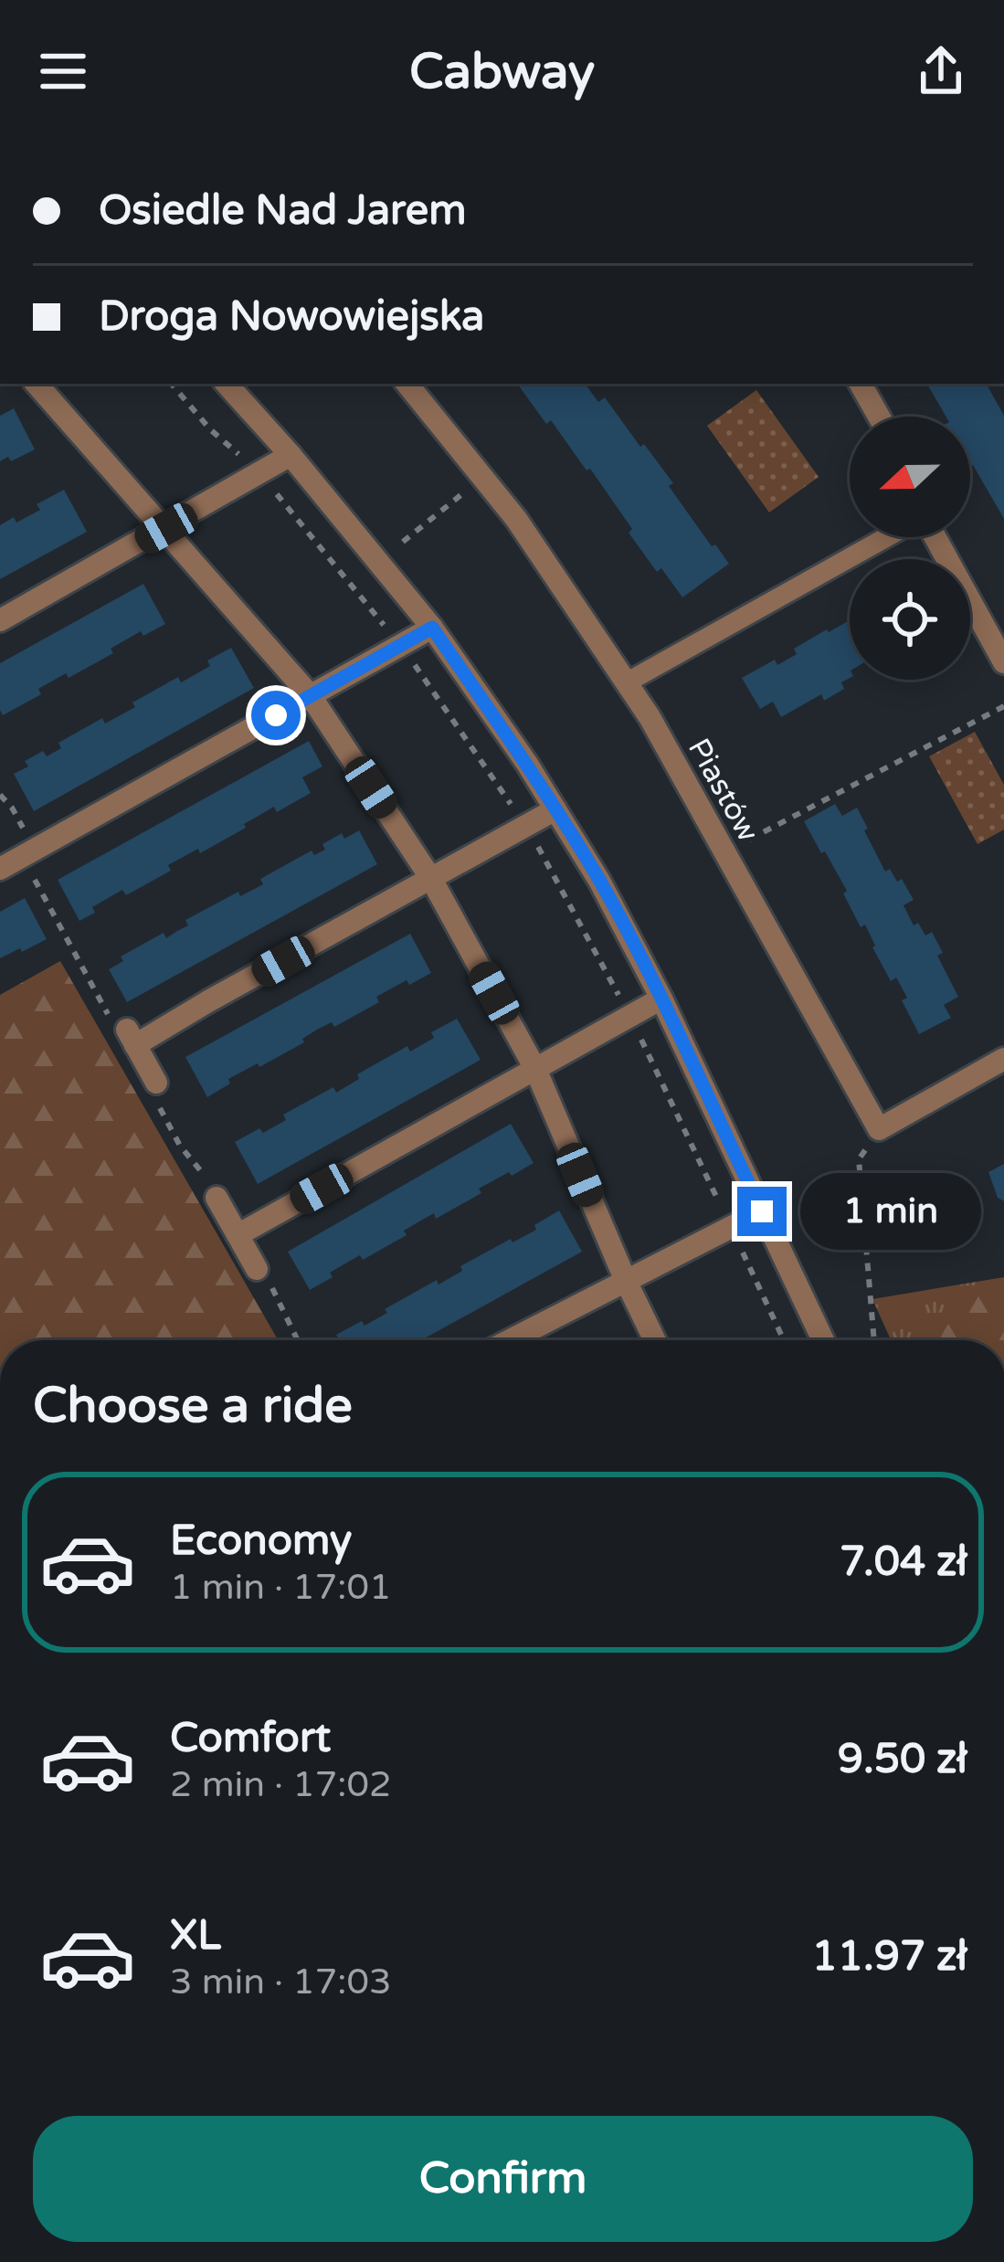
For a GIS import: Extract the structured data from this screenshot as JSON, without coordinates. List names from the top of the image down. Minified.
{"streets":{"street":["Piastów"]},"north":"left","page":{"header":"Cabway","banner":["Osiedle Nad Jarem","Droga Nowowiejska"],"bubble":"1 min","heading":"Choose a ride","list":[{"name":"Economy","note":"1 min · 17:01","value":"7.04 zł"},{"name":"Comfort","note":"2 min · 17:02","value":"9.50 zł"},{"name":"XL","note":"3 min · 17:03","value":"11.97 zł"}],"buttons":"Confirm"}}
